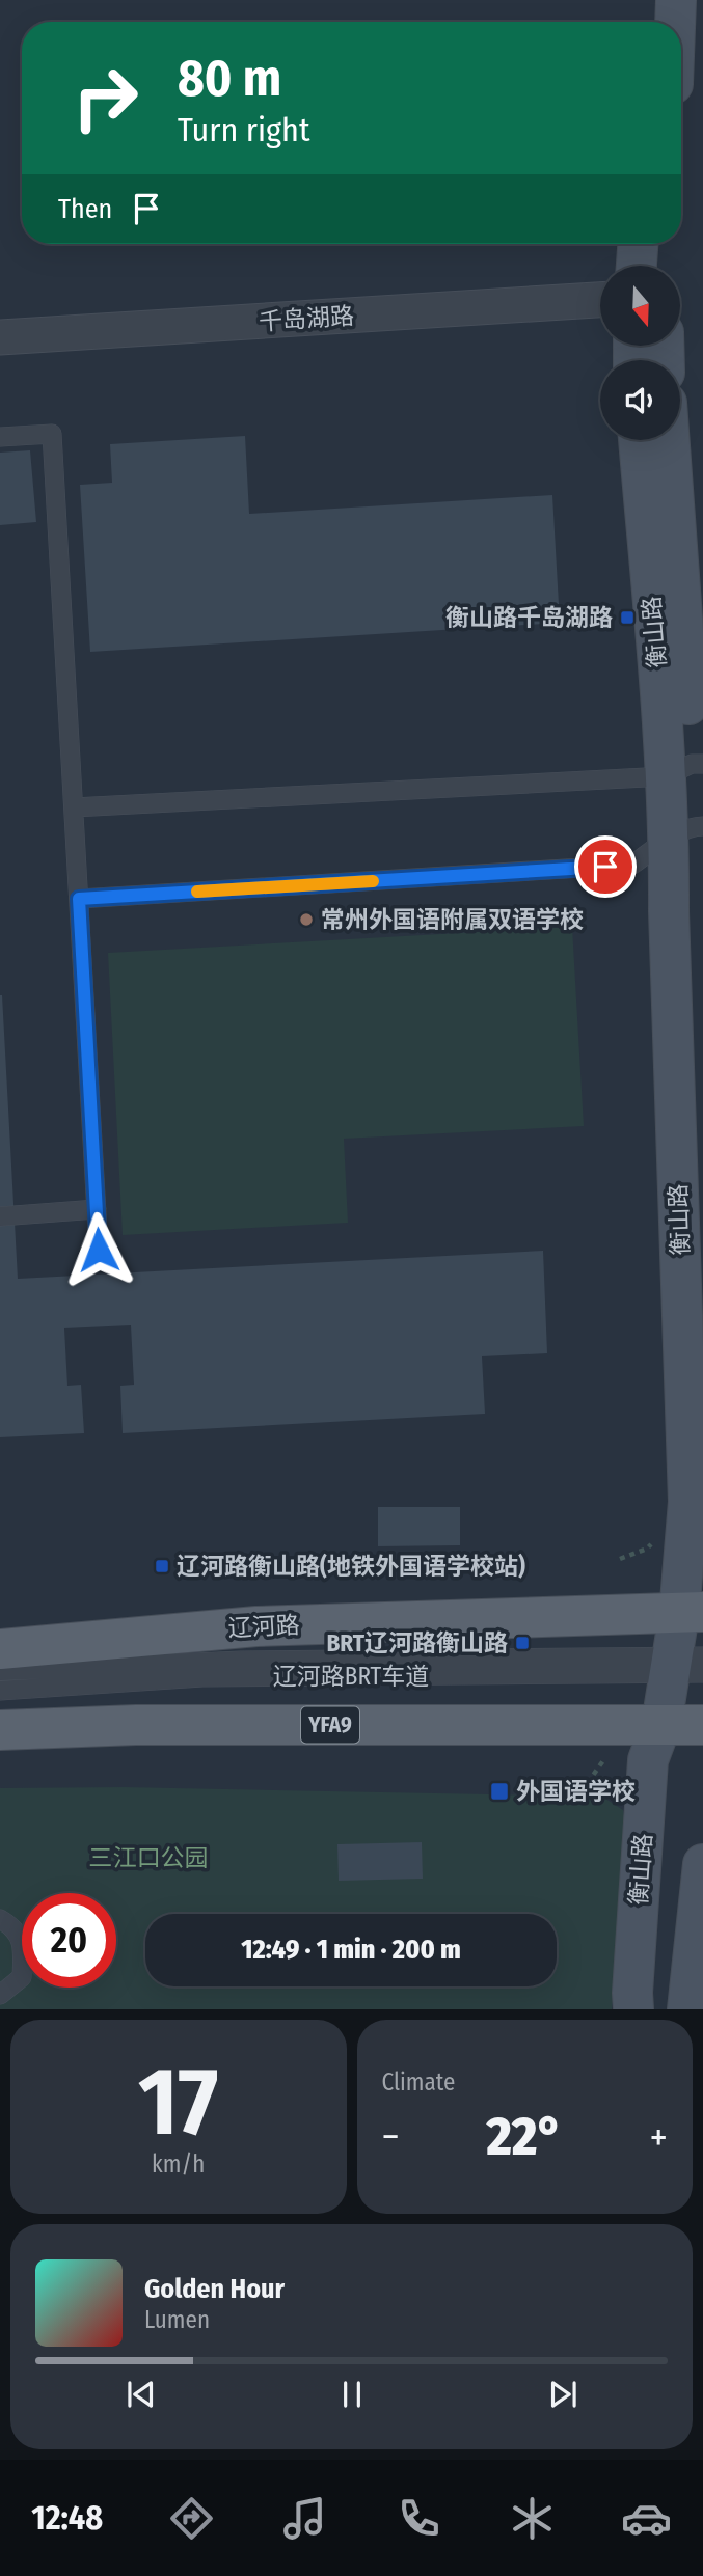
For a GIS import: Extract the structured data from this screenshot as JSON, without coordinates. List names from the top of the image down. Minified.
{"streets":{"main road":["辽河路","YFA9"],"street":["千岛湖路","衡山路"],"lane":["辽河路BRT车道"]},"crossings":[["衡山路","辽河路"],["衡山路","辽河路BRT车道"],["衡山路","YFA9"]],"parks":["三江口公园"],"places":{"transit":["衡山路千岛湖路","辽河路衡山路(地铁外国语学校站)","BRT辽河路衡山路","外国语学校"],"other":["常州外国语附属双语学校"]},"north":"bottom","page":{"turn":["80 m","Turn right"],"then":"Then","limit":"20","trip":"12:49 · 1 min · 200 m","tile":[["17","km/h"],"Climate"],"heat":["−","22°","+"],"song":["Golden Hour","Lumen"],"tabs":"12:48"}}
